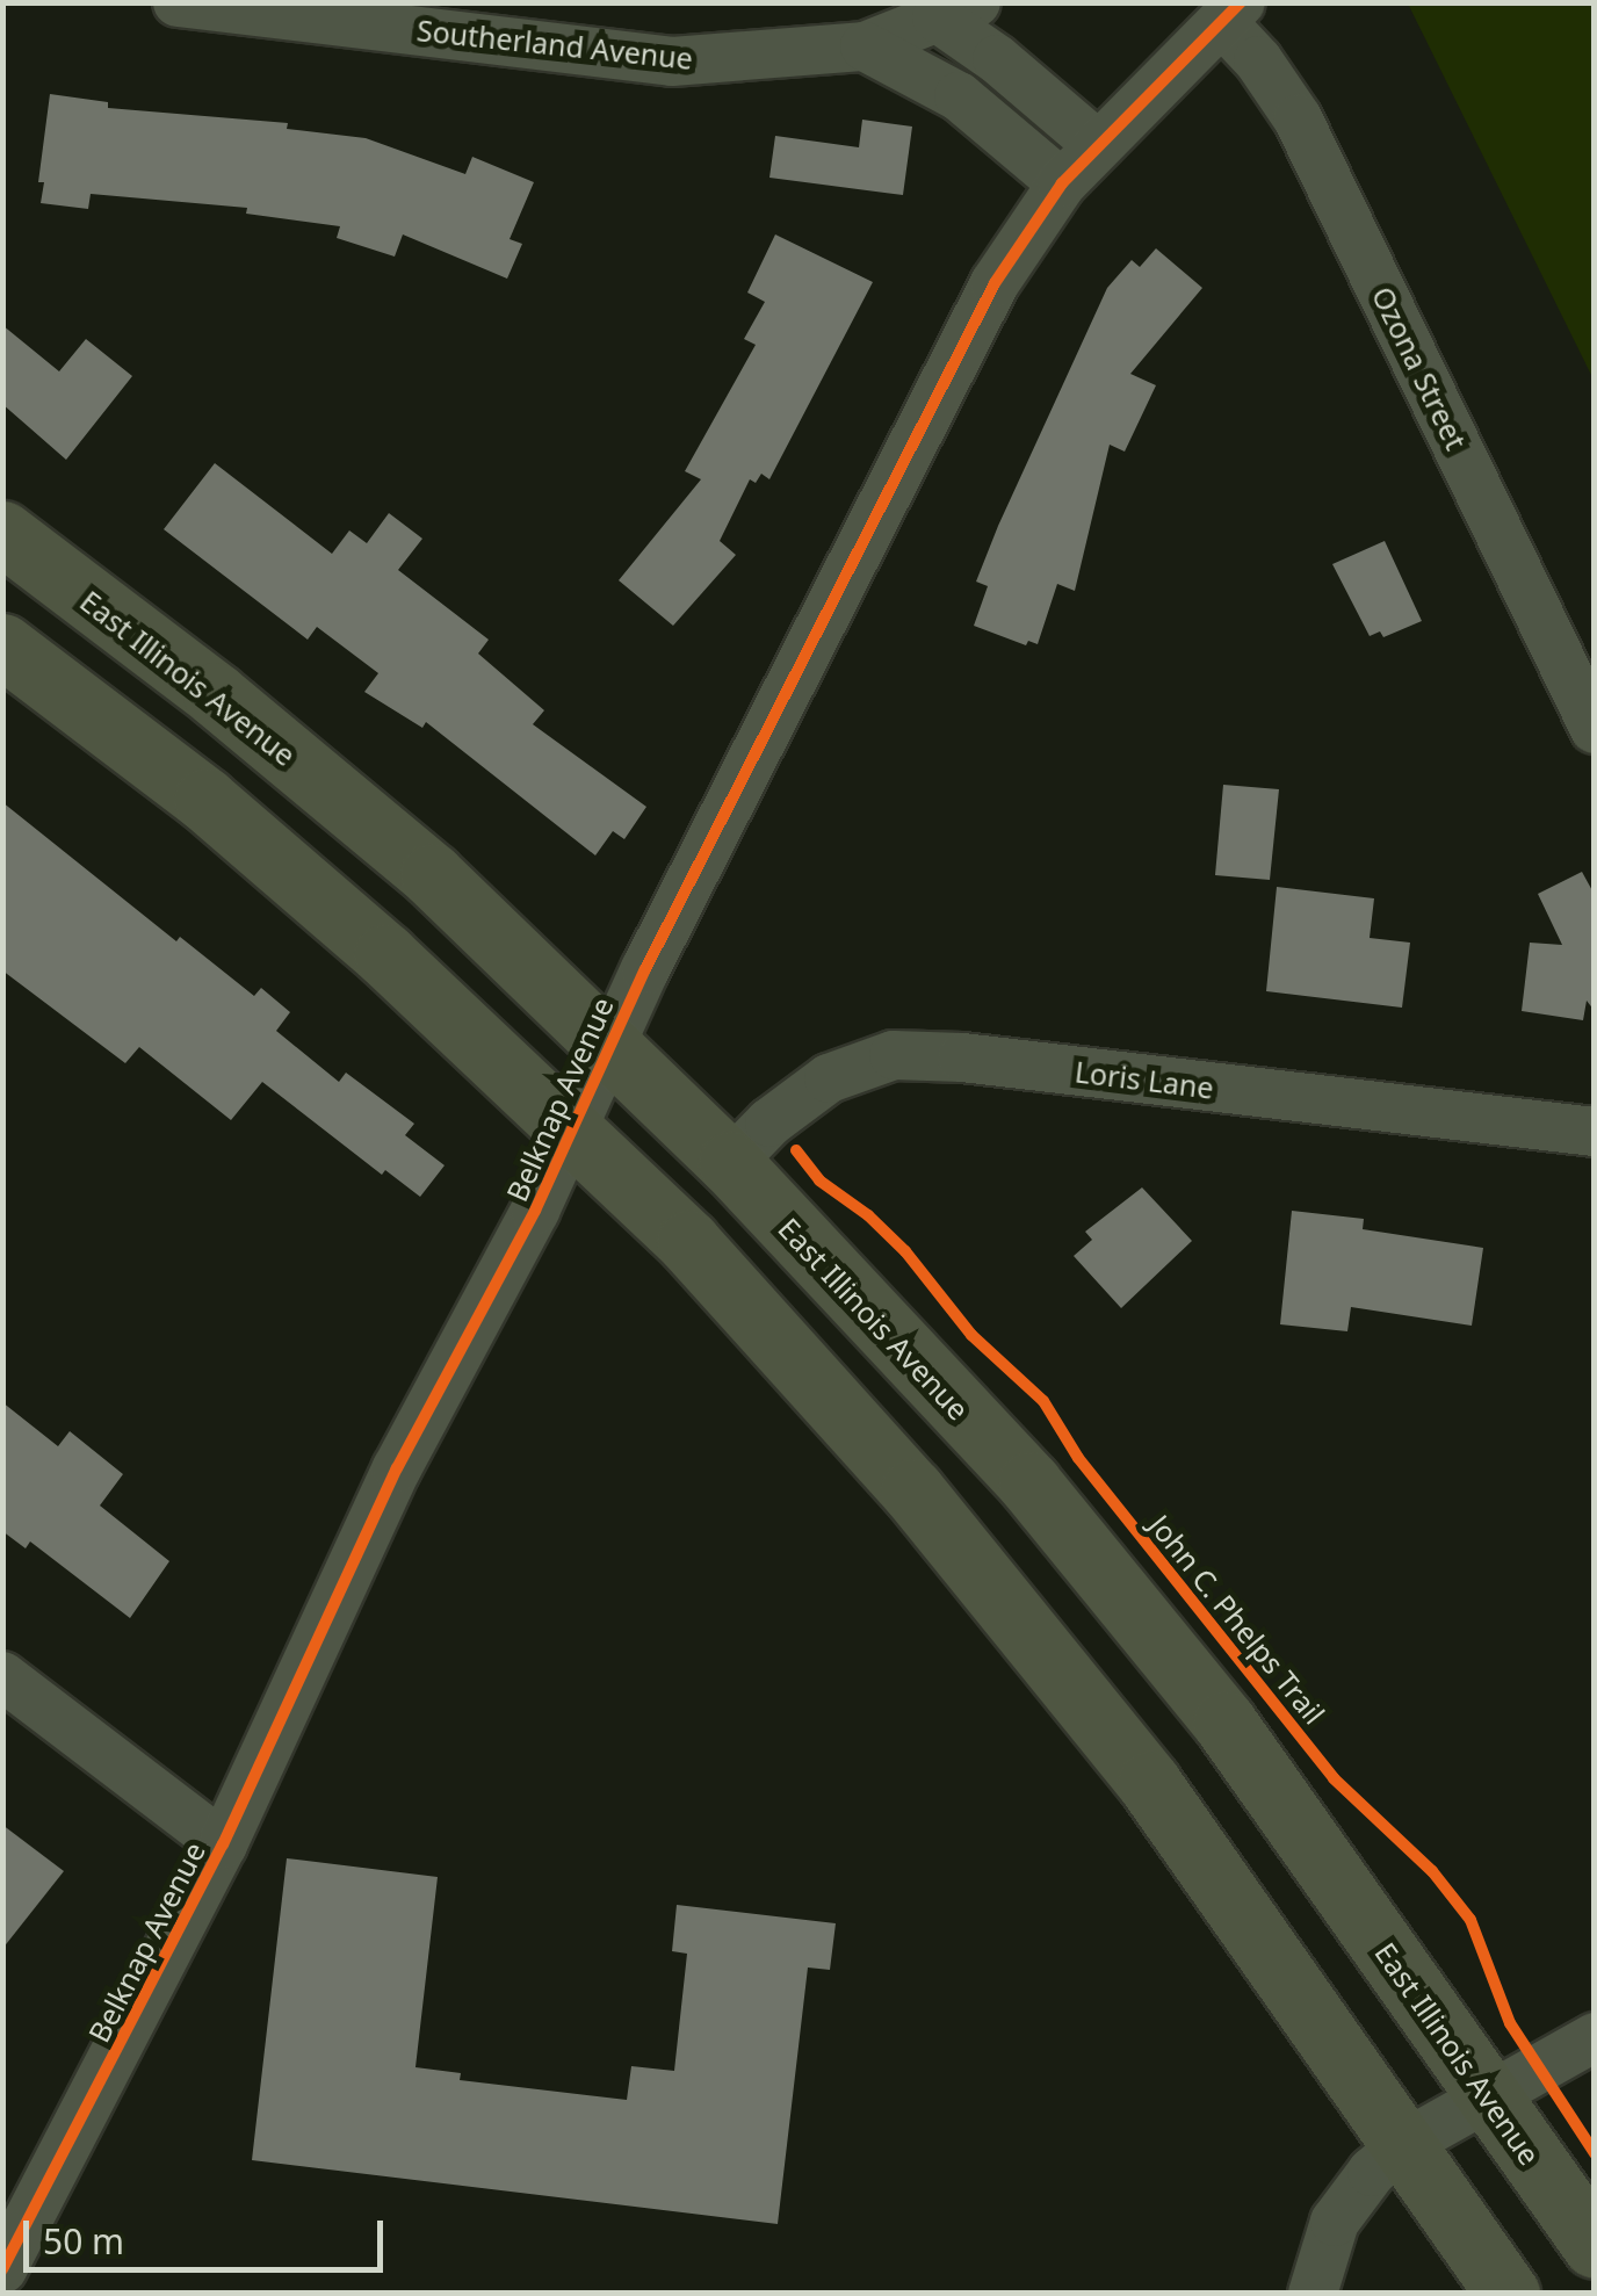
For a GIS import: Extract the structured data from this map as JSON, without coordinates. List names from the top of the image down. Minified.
{"streets":{"main road":["East Illinois Avenue"],"street":["Southerland Avenue","Ozona Street","Loris Lane","Belknap Avenue"],"cycle path":["John C. Phelps Trail"]},"crossings":[["Southerland Avenue","Belknap Avenue"],["Ozona Street","Belknap Avenue"],["East Illinois Avenue","Loris Lane"],["East Illinois Avenue","Belknap Avenue"]],"scale_bar":"50 m"}
